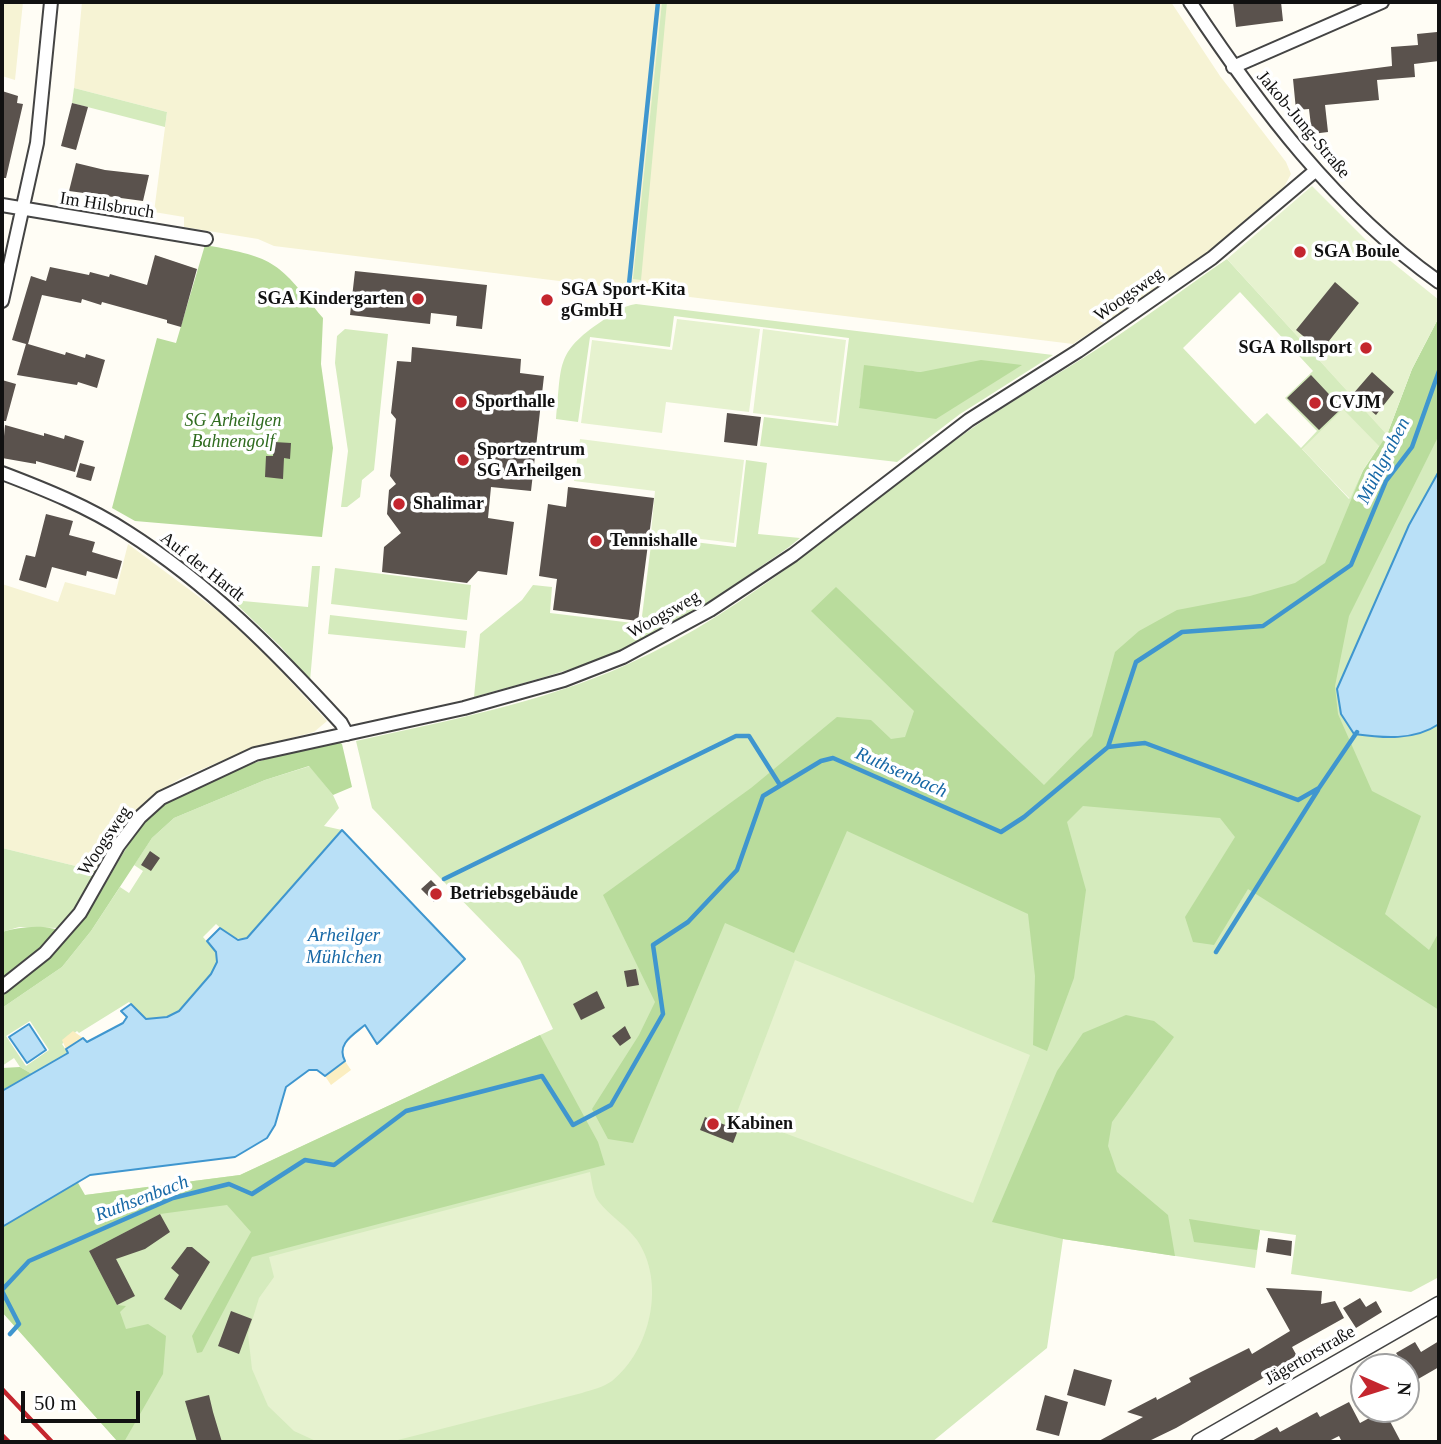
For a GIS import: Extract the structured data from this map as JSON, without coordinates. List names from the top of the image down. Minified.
{"streets":{"street":["Jakob-Jung-Straße","Im Hilsbruch","Woogsweg","Auf der Hardt","Jägertorstraße"]},"crossings":[["Jakob-Jung-Straße","Woogsweg"],["Woogsweg","Auf der Hardt"]],"water":["Mühlgraben","Ruthsenbach","Arheilger Mühlchen"],"parks":["SG Arheilgen Bahnengolf"],"places":["SGA Boule","SGA Kindergarten","SGA Sport-Kita gGmbH","SGA Rollsport","Sporthalle","CVJM","Sportzentrum SG Arheilgen","Shalimar","Tennishalle","Betriebsgebäude","Kabinen"],"scale_bar":"50 m","north":"right"}
